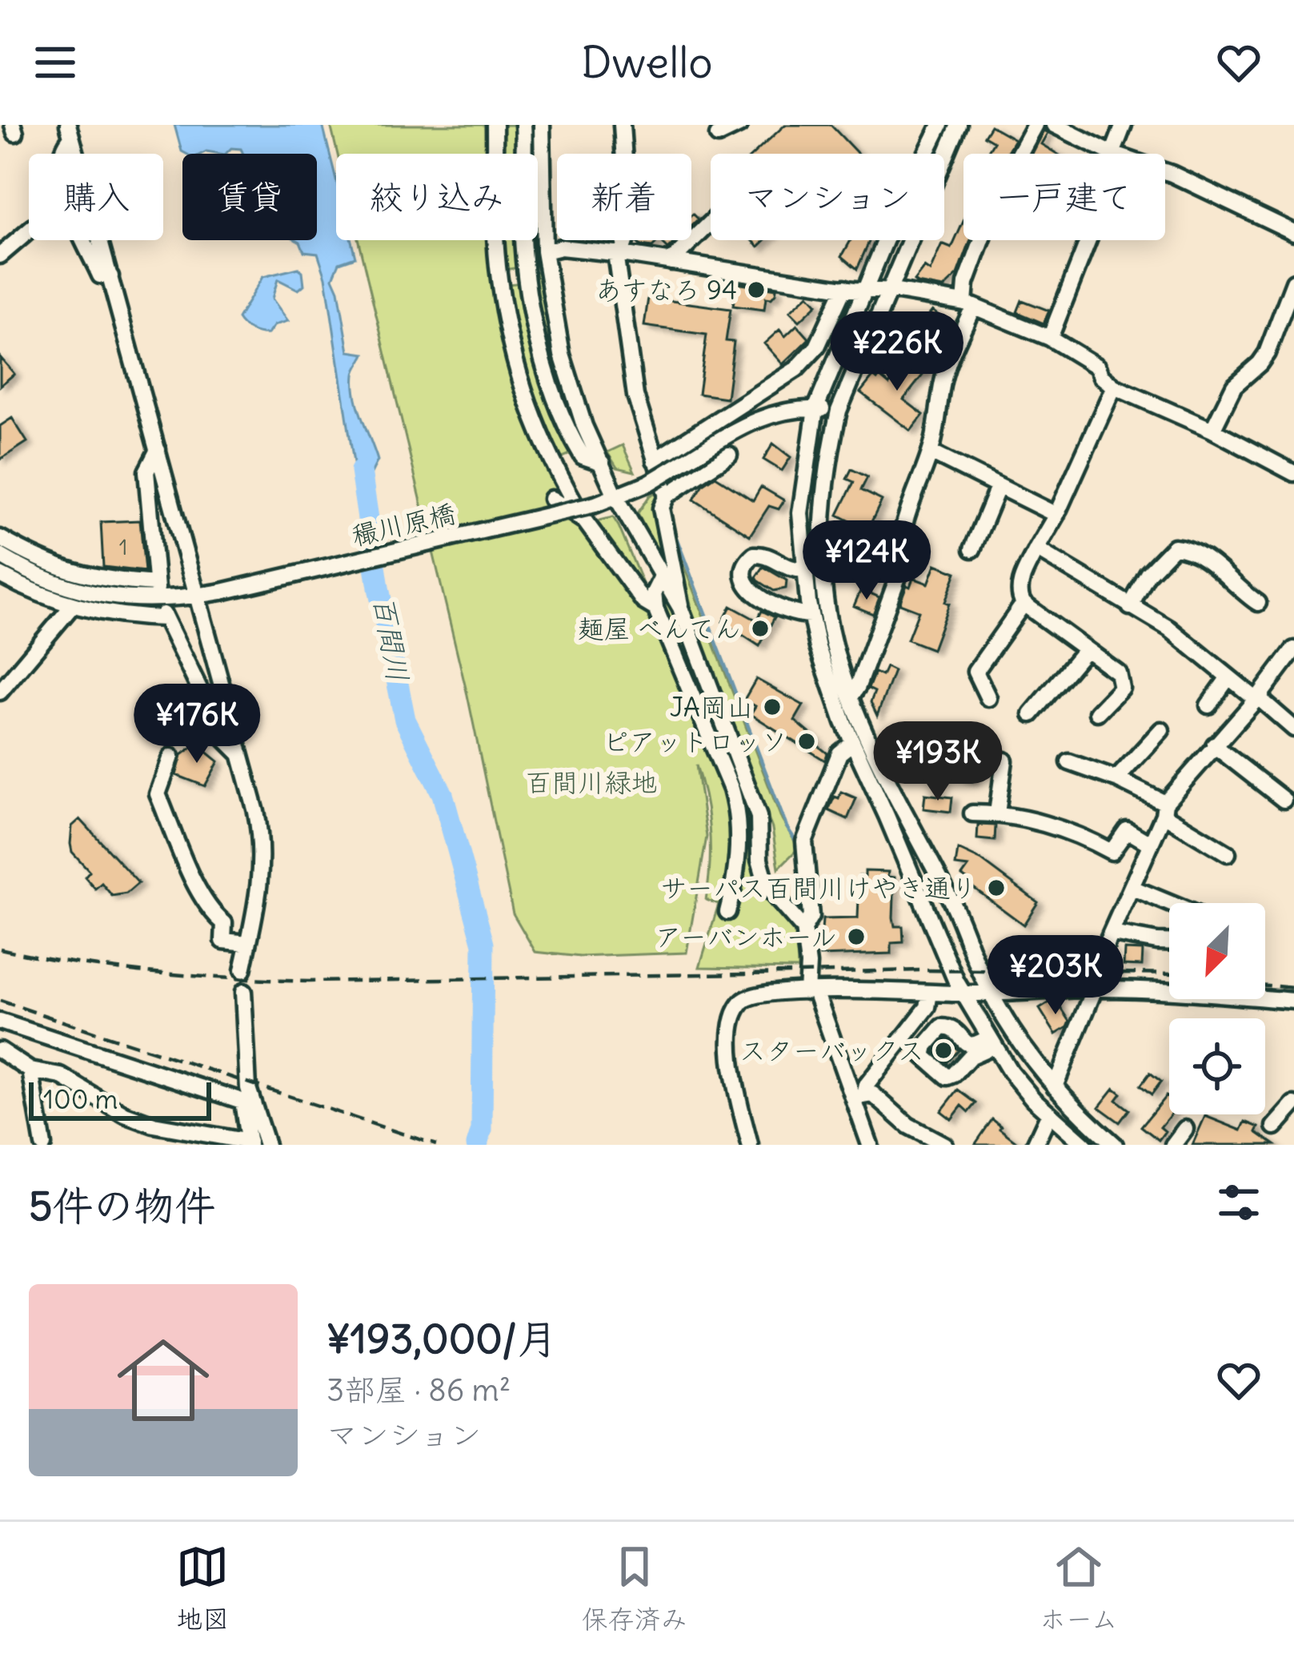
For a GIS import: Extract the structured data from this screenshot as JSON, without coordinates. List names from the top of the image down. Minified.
{"streets":{"street":["穝川原橋"]},"water":["百間川"],"parks":["百間川緑地"],"places":["あすなろ 94","麺屋 べんてん","JA岡山","ピアットロッソ","サーパス百間川けやき通り","アーバンホール","スターバックス"],"house_numbers":["1"],"scale_bar":"100 m","north":"bottom left","page":{"header":"Dwello","chip":["購入","賃貸","絞り込み","新着","マンション","一戸建て"],"price":["¥226K","¥124K","¥176K","¥193K","¥203K"],"scale":"100 m","heading":"5件の物件","list":[{"name":"¥193,000/月","note":"3部屋 · 86 m² · マンション"}],"tabs":["地図","保存済み","ホーム"]}}
